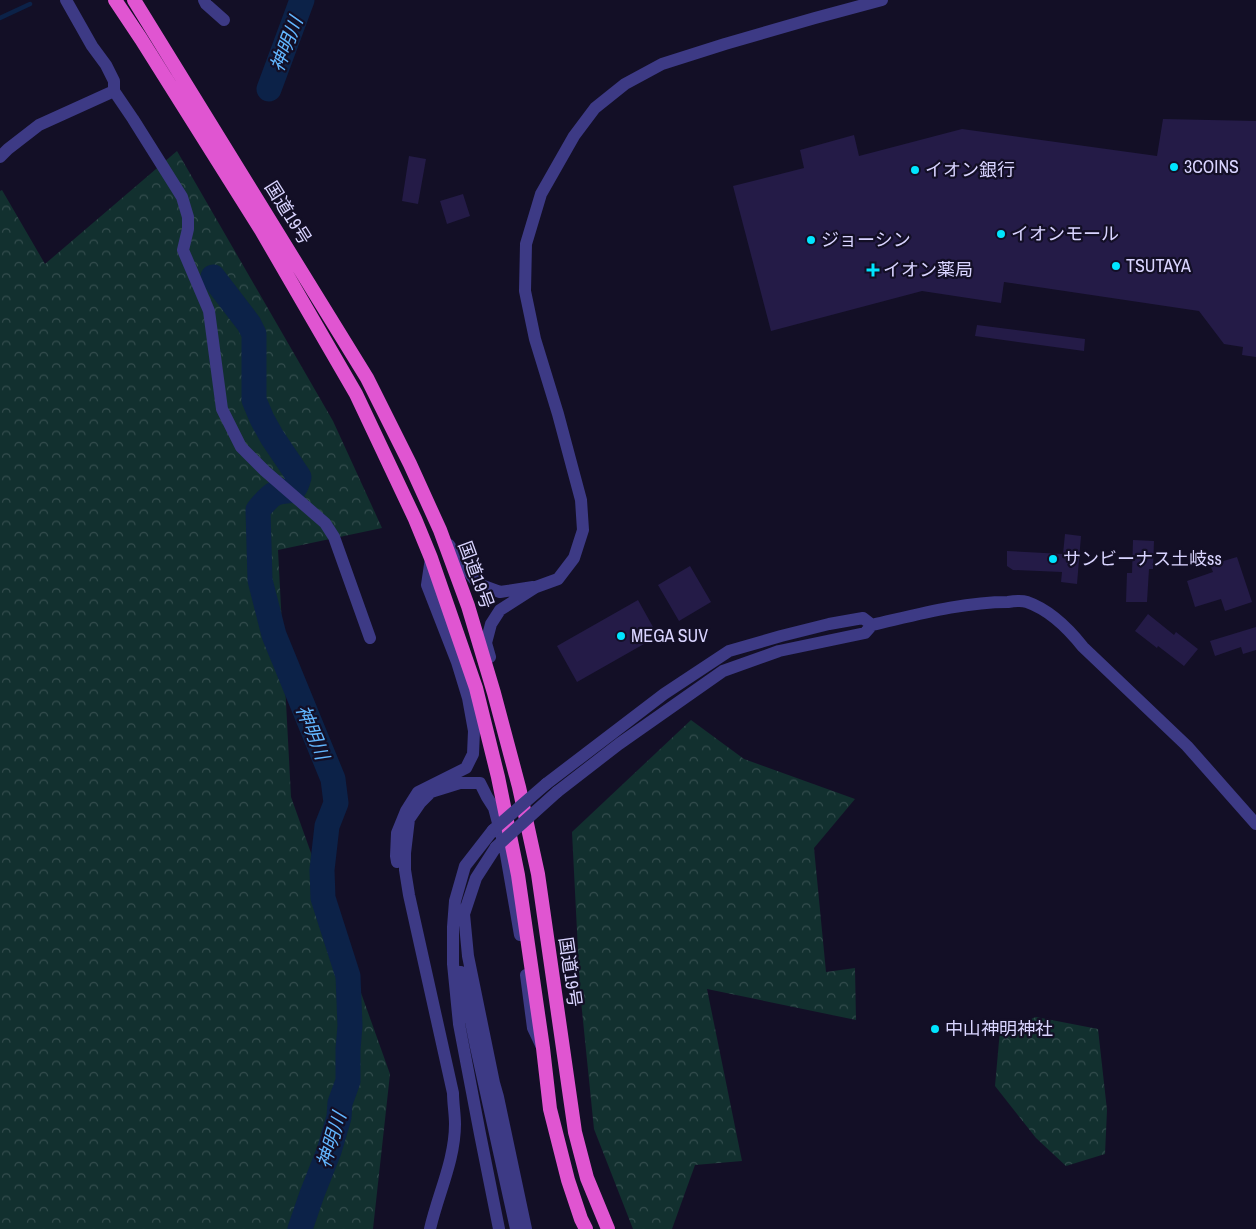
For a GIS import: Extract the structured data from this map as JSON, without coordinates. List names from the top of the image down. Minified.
{"streets":{"highway":["国道19号"]},"water":["神明川"],"places":{"other":["3COINS","イオン銀行","イオンモール","ジョーシン","TSUTAYA","サンビーナス土岐ss","MEGA SUV","中山神明神社"],"health":["イオン薬局"]}}
